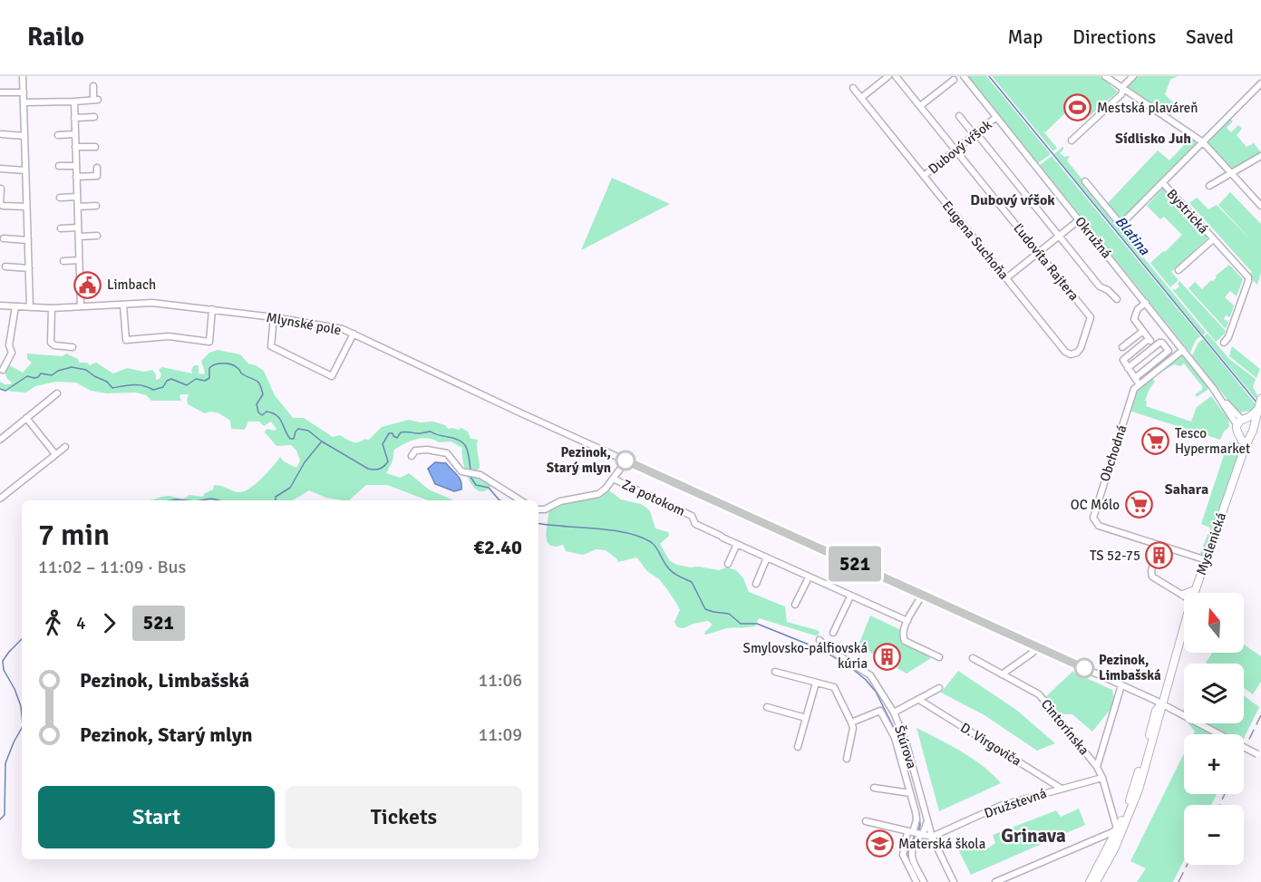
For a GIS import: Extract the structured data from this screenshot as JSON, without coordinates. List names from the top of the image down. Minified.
{"streets":{"main road":["Myslenická"],"street":["Dubový vŕšok","Bystrická","Okružná","Eugena Suchoňa","Ľudovíta Rajtera","Mlynské pole","Obchodná","Za potokom","Cintorínska","D. Virgoviča","Štúrova","Družstevná"]},"crossings":[["Dubový vŕšok","Okružná"],["Dubový vŕšok","Eugena Suchoňa"],["Dubový vŕšok","Ľudovíta Rajtera"],["Okružná","Obchodná"],["Okružná","Myslenická"],["Eugena Suchoňa","Ľudovíta Rajtera"],["Mlynské pole","Myslenická"],["Mlynské pole","Cintorínska"],["Obchodná","Myslenická"],["Myslenická","Cintorínska"],["Cintorínska","Družstevná"],["D. Virgoviča","Družstevná"],["Štúrova","Družstevná"]],"districts":["Sídlisko Juh","Dubový vŕšok","Sahara","Grinava"],"water":["Blatina"],"places":{"sports":["Mestská plaváreň"],"public building":["Limbach"],"supermarket":["Tesco Hypermarket","OC Mólo"],"other":["Pezinok, Starý mlyn","Pezinok, Limbašská"],"building":["TS 52-75","Smylovsko-pálfiovská kúria"],"school or university":["Materská škola"]},"lines":["bus line 521"],"north":"top","page":{"header":"Railo","nav":["Map","Directions","Saved"],"on_map":"521","heading":["7 min","11:02 – 11:09 · Bus","€2.40"],"map_buttons":["+","−"],"legs":["4","521"],"list":[{"name":"Pezinok, Limbašská","value":"11:06"},{"name":"Pezinok, Starý mlyn","value":"11:09"}],"buttons":["Start","Tickets"]}}
